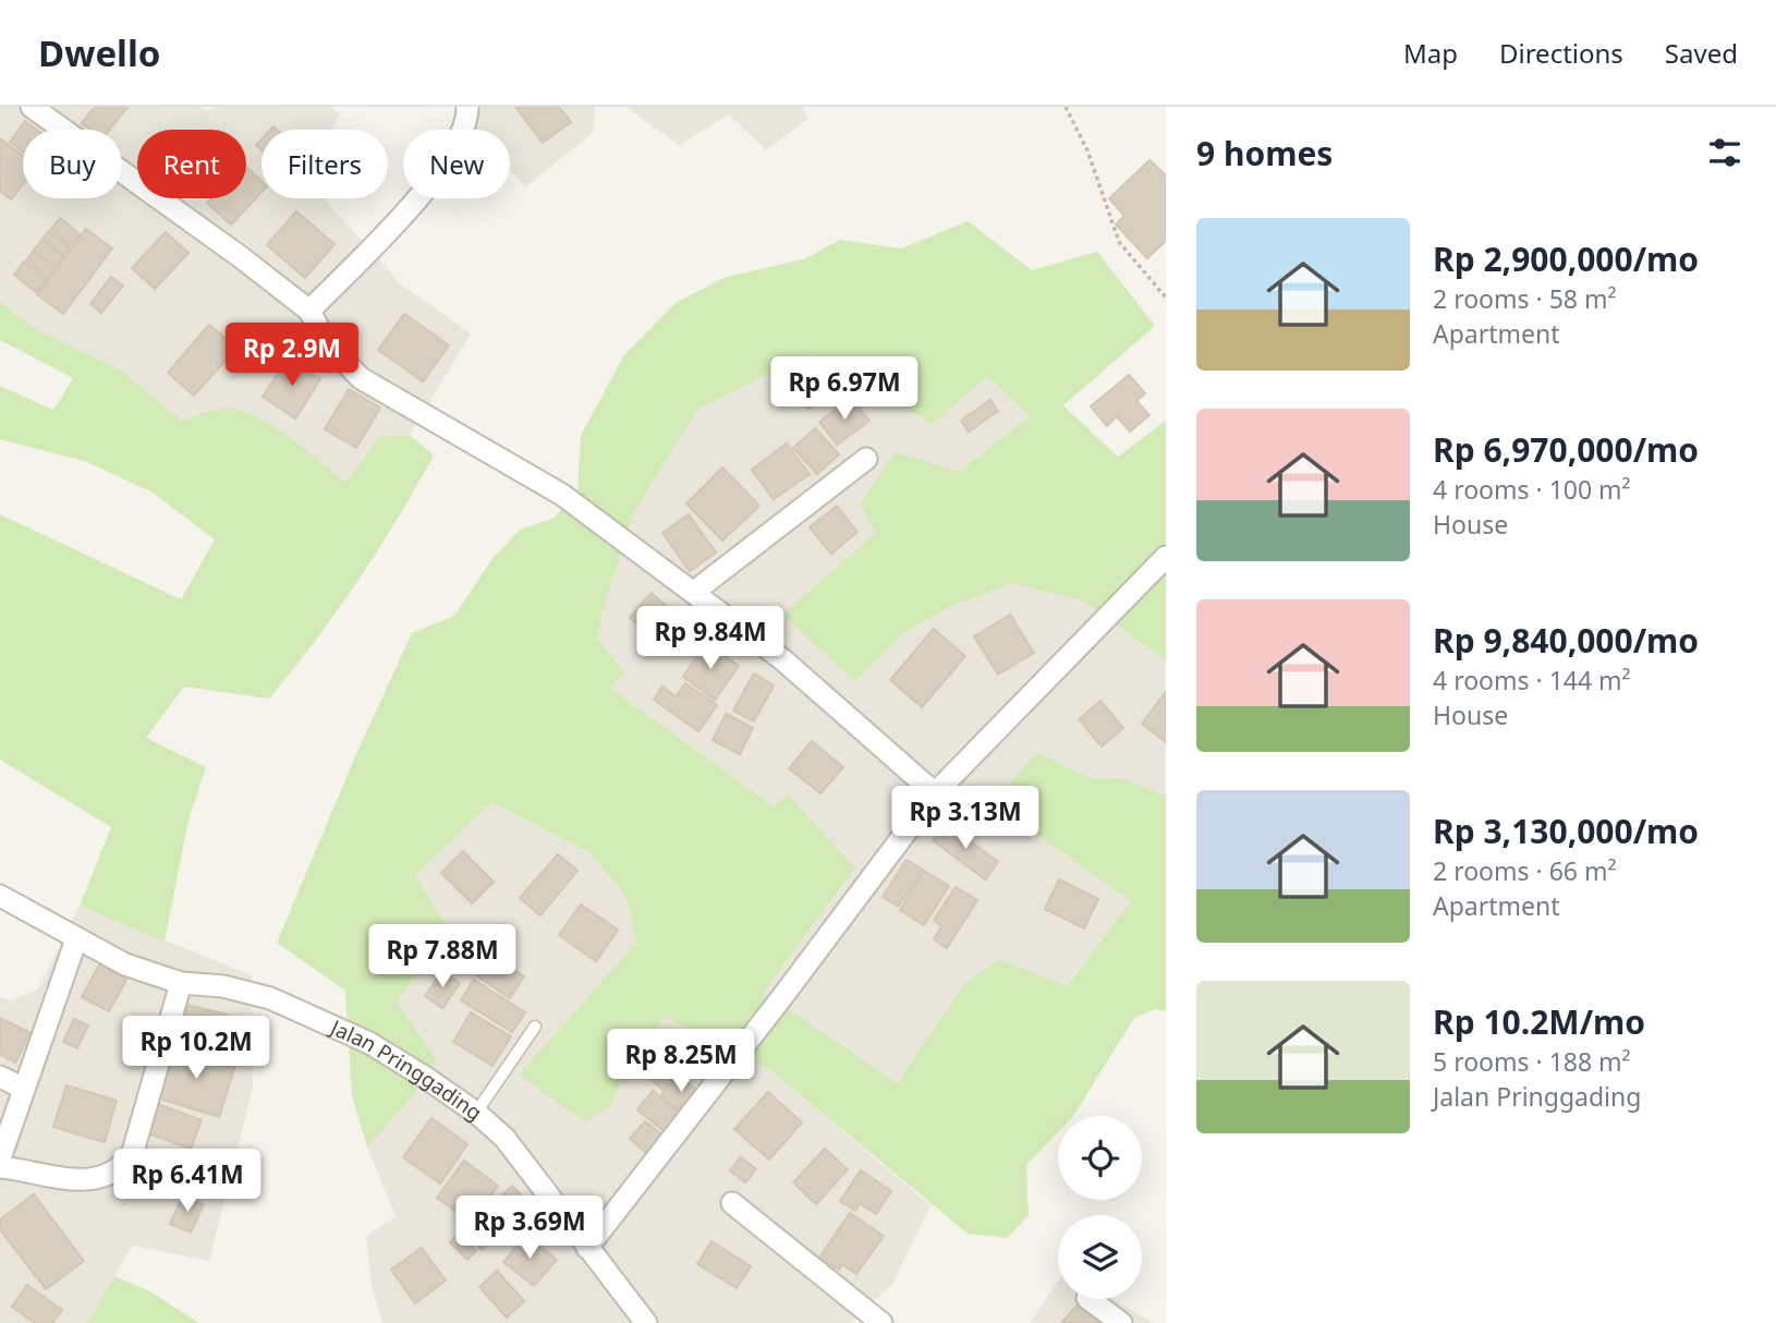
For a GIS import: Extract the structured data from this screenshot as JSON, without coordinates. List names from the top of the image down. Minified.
{"streets":{"street":["Jalan Pringgading"]},"page":{"header":"Dwello","nav":["Map","Directions","Saved"],"heading":"9 homes","chip":["Buy","Rent","Filters","New"],"list":[{"name":"Rp 2,900,000/mo","note":"2 rooms · 58 m² · Apartment"},{"name":"Rp 6,970,000/mo","note":"4 rooms · 100 m² · House"},{"name":"Rp 9,840,000/mo","note":"4 rooms · 144 m² · House"},{"name":"Rp 3,130,000/mo","note":"2 rooms · 66 m² · Apartment"},{"name":"Rp 10.2M/mo","note":"5 rooms · 188 m² · Jalan Pringgading"}],"price":["Rp 2.9M","Rp 6.97M","Rp 9.84M","Rp 3.13M","Rp 7.88M","Rp 10.2M","Rp 8.25M","Rp 6.41M","Rp 3.69M"]}}
